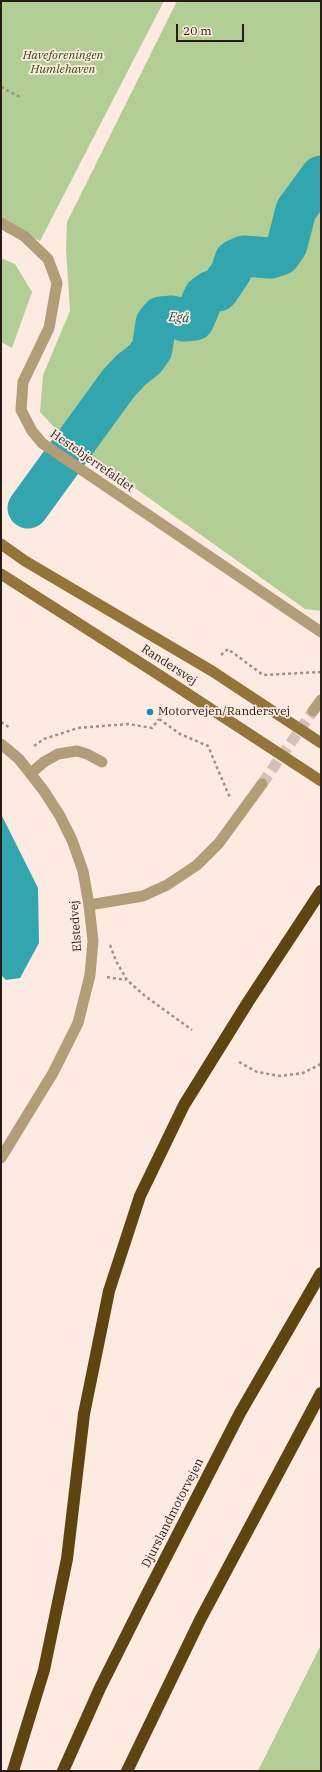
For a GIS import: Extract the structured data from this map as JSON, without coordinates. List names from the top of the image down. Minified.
{"streets":{"highway":["Djurslandmotorvejen"],"main road":["Randersvej"],"street":["Hestebjerrefaldet","Elstedvej"]},"water":["Egå"],"parks":["Haveforeningen Humlehaven"],"places":["Motorvejen/Randersvej"],"scale_bar":"20 m"}
